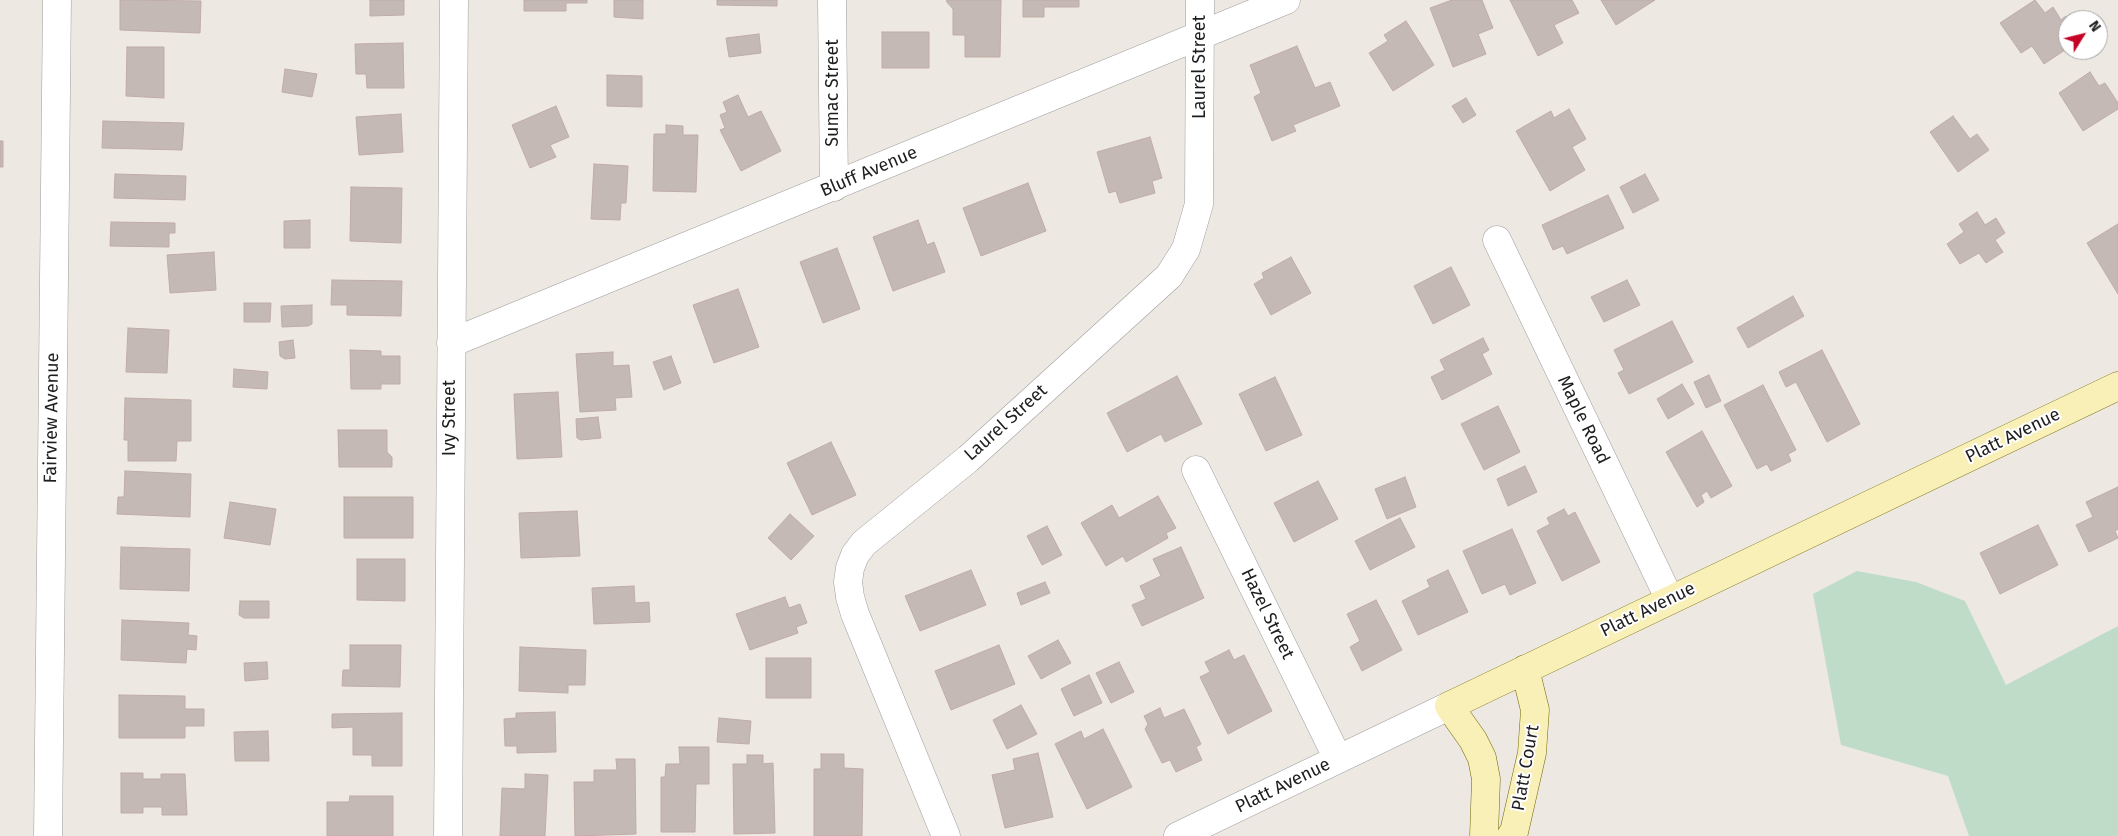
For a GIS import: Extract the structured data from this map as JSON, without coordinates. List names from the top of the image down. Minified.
{"streets":{"main road":["Platt Avenue","Platt Court"],"street":["Laurel Street","Sumac Street","Bluff Avenue","Fairview Avenue","Ivy Street","Maple Road","Hazel Street"]},"crossings":[["Laurel Street","Bluff Avenue"],["Sumac Street","Bluff Avenue"],["Bluff Avenue","Ivy Street"],["Maple Road","Platt Avenue"],["Platt Avenue","Hazel Street"],["Platt Avenue","Platt Court"]],"north":"top right"}
